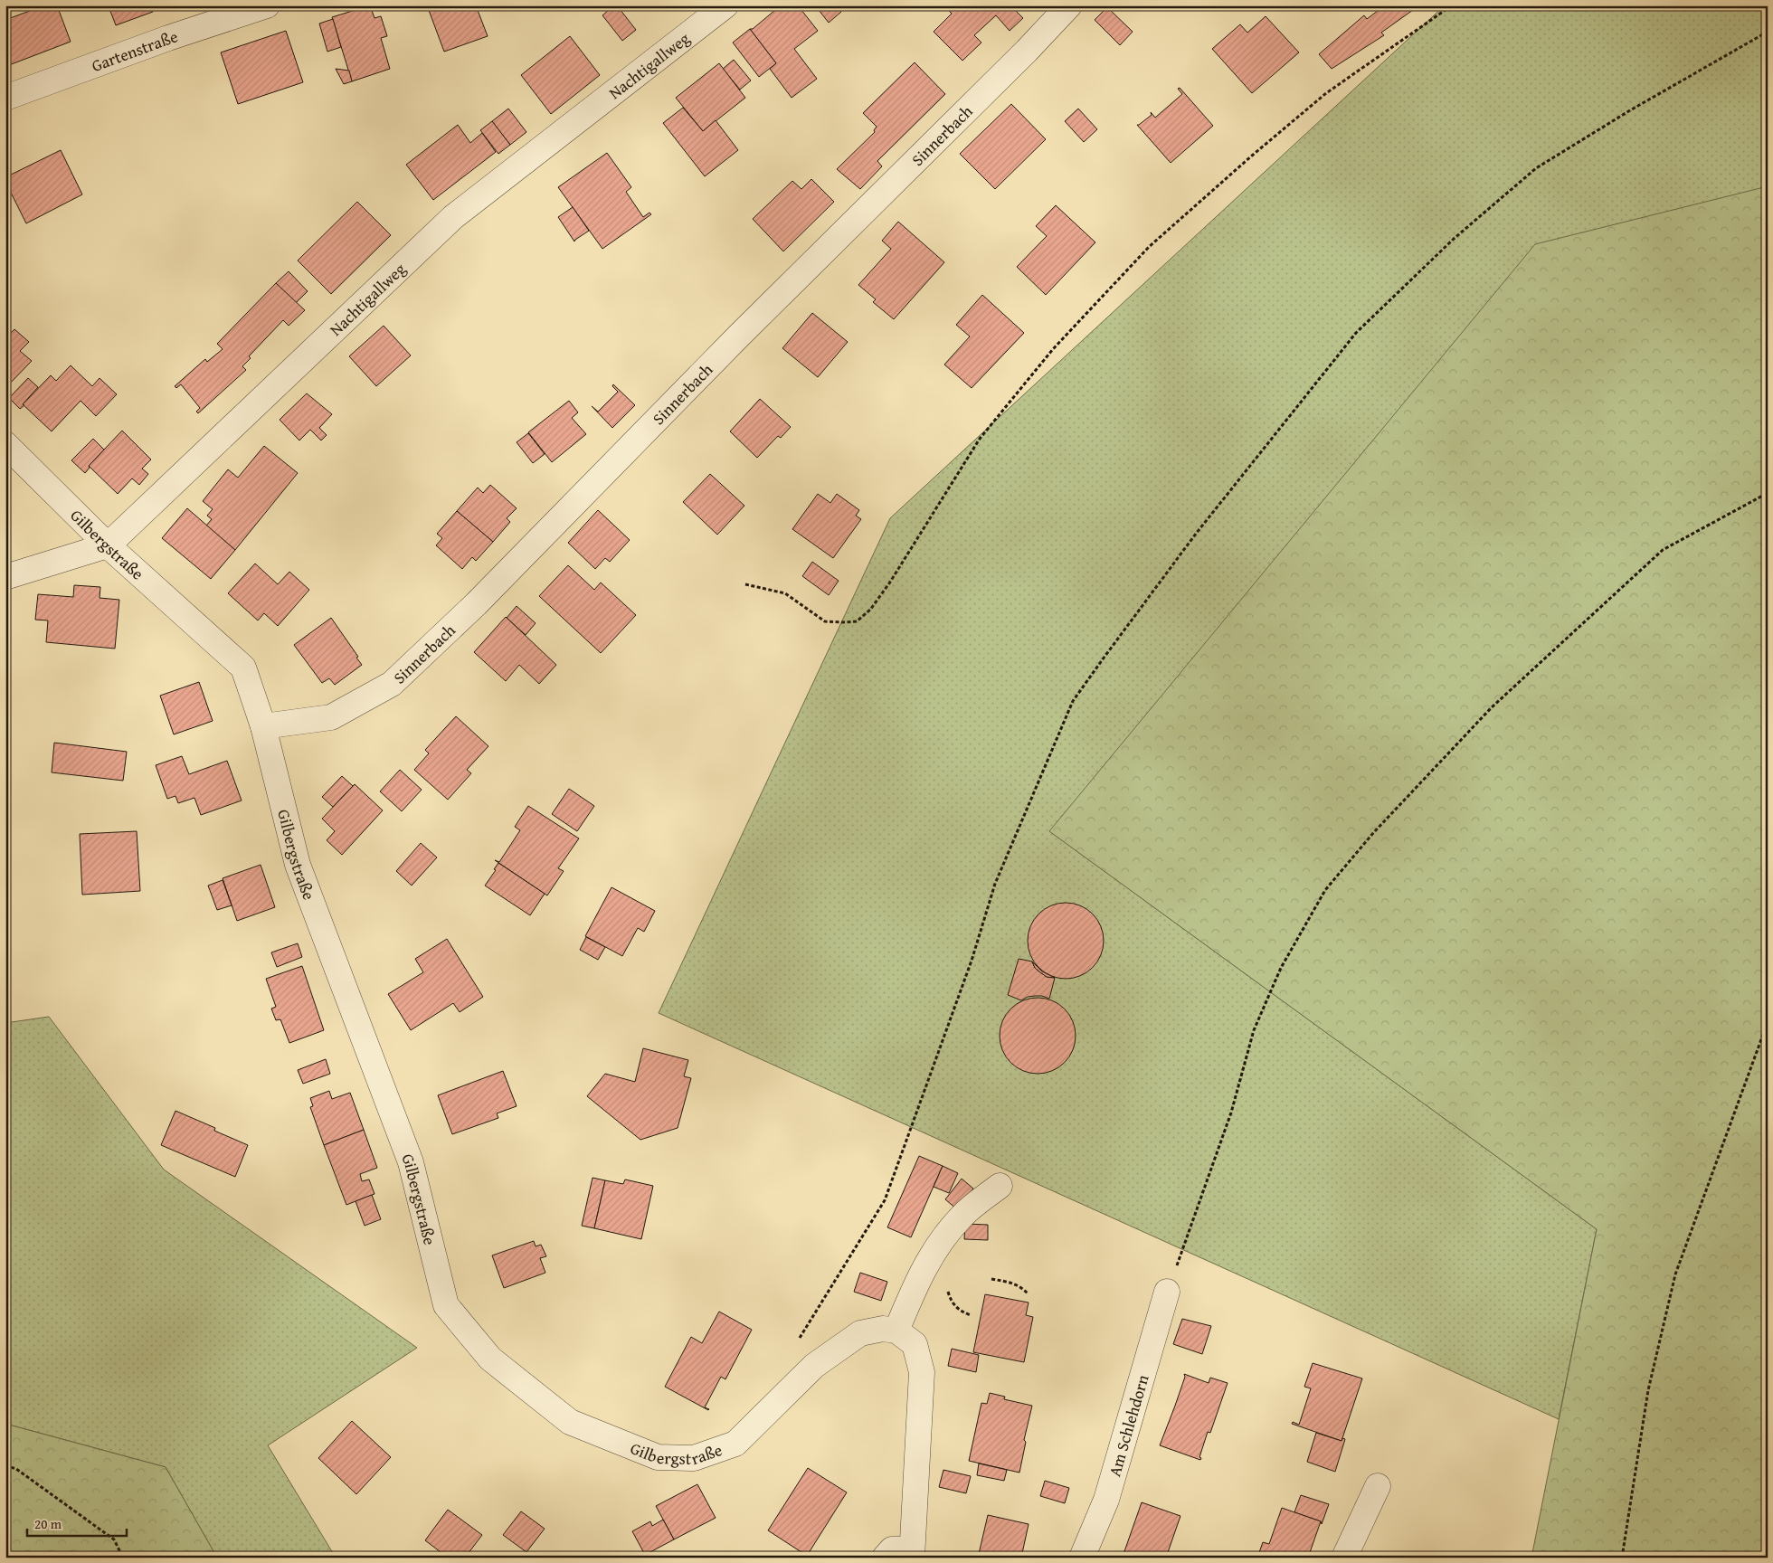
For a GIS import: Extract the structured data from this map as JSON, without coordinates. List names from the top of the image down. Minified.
{"streets":{"street":["Gartenstraße","Nachtigallweg","Sinnerbach","Gilbergstraße","Am Schlehdorn"]},"crossings":[["Nachtigallweg","Gilbergstraße"],["Sinnerbach","Gilbergstraße"]],"scale_bar":"20 m"}
